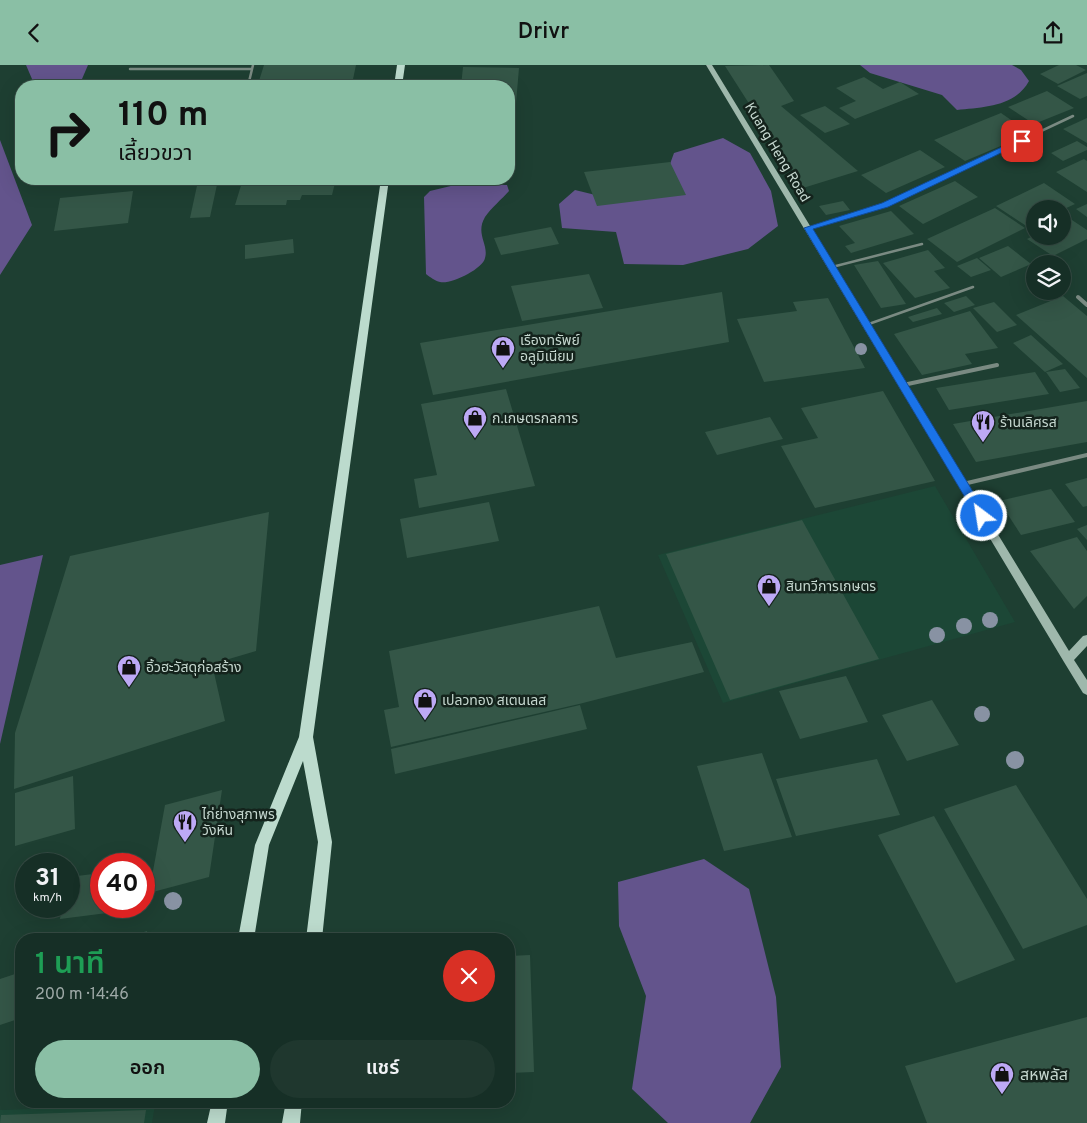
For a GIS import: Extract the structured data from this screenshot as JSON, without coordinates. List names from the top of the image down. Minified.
{"streets":{"street":["Kuang Heng Road"]},"places":{"shop":["เรืองทรัพย์ อลูมิเนียม","ก.เกษตรกลการ","สินทวีการเกษตร","อิ้วฮะวัสดุก่อสร้าง","เปลวทอง สเตนเลส","สหพลัส"],"restaurant":["ร้านเลิศรส","ไก่ย่างสุภาพร วังหิน"]},"page":{"header":"Drivr","turn":["110 m","เลี้ยวขวา"],"speed":"31 km/h","limit":"40","heading":["1 นาที","200 m · 14:46"],"buttons":["ออก","แชร์"]}}
